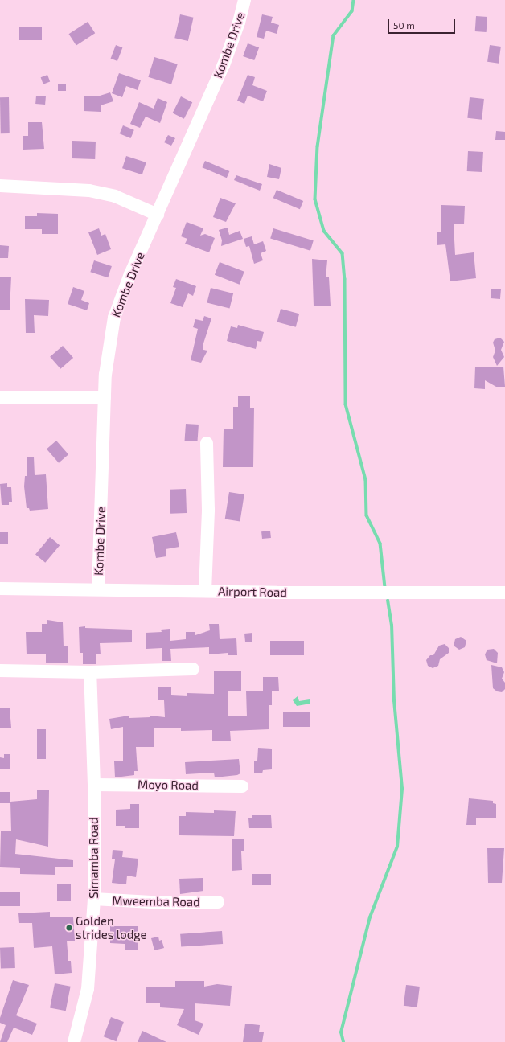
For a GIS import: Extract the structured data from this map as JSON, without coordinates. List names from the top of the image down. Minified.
{"streets":{"street":["Kombe Drive","Airport Road","Moyo Road","Simamba Road","Mweemba Road"]},"crossings":[["Kombe Drive","Airport Road"],["Moyo Road","Simamba Road"],["Simamba Road","Mweemba Road"]],"places":["Golden strides lodge"],"scale_bar":"50 m"}
